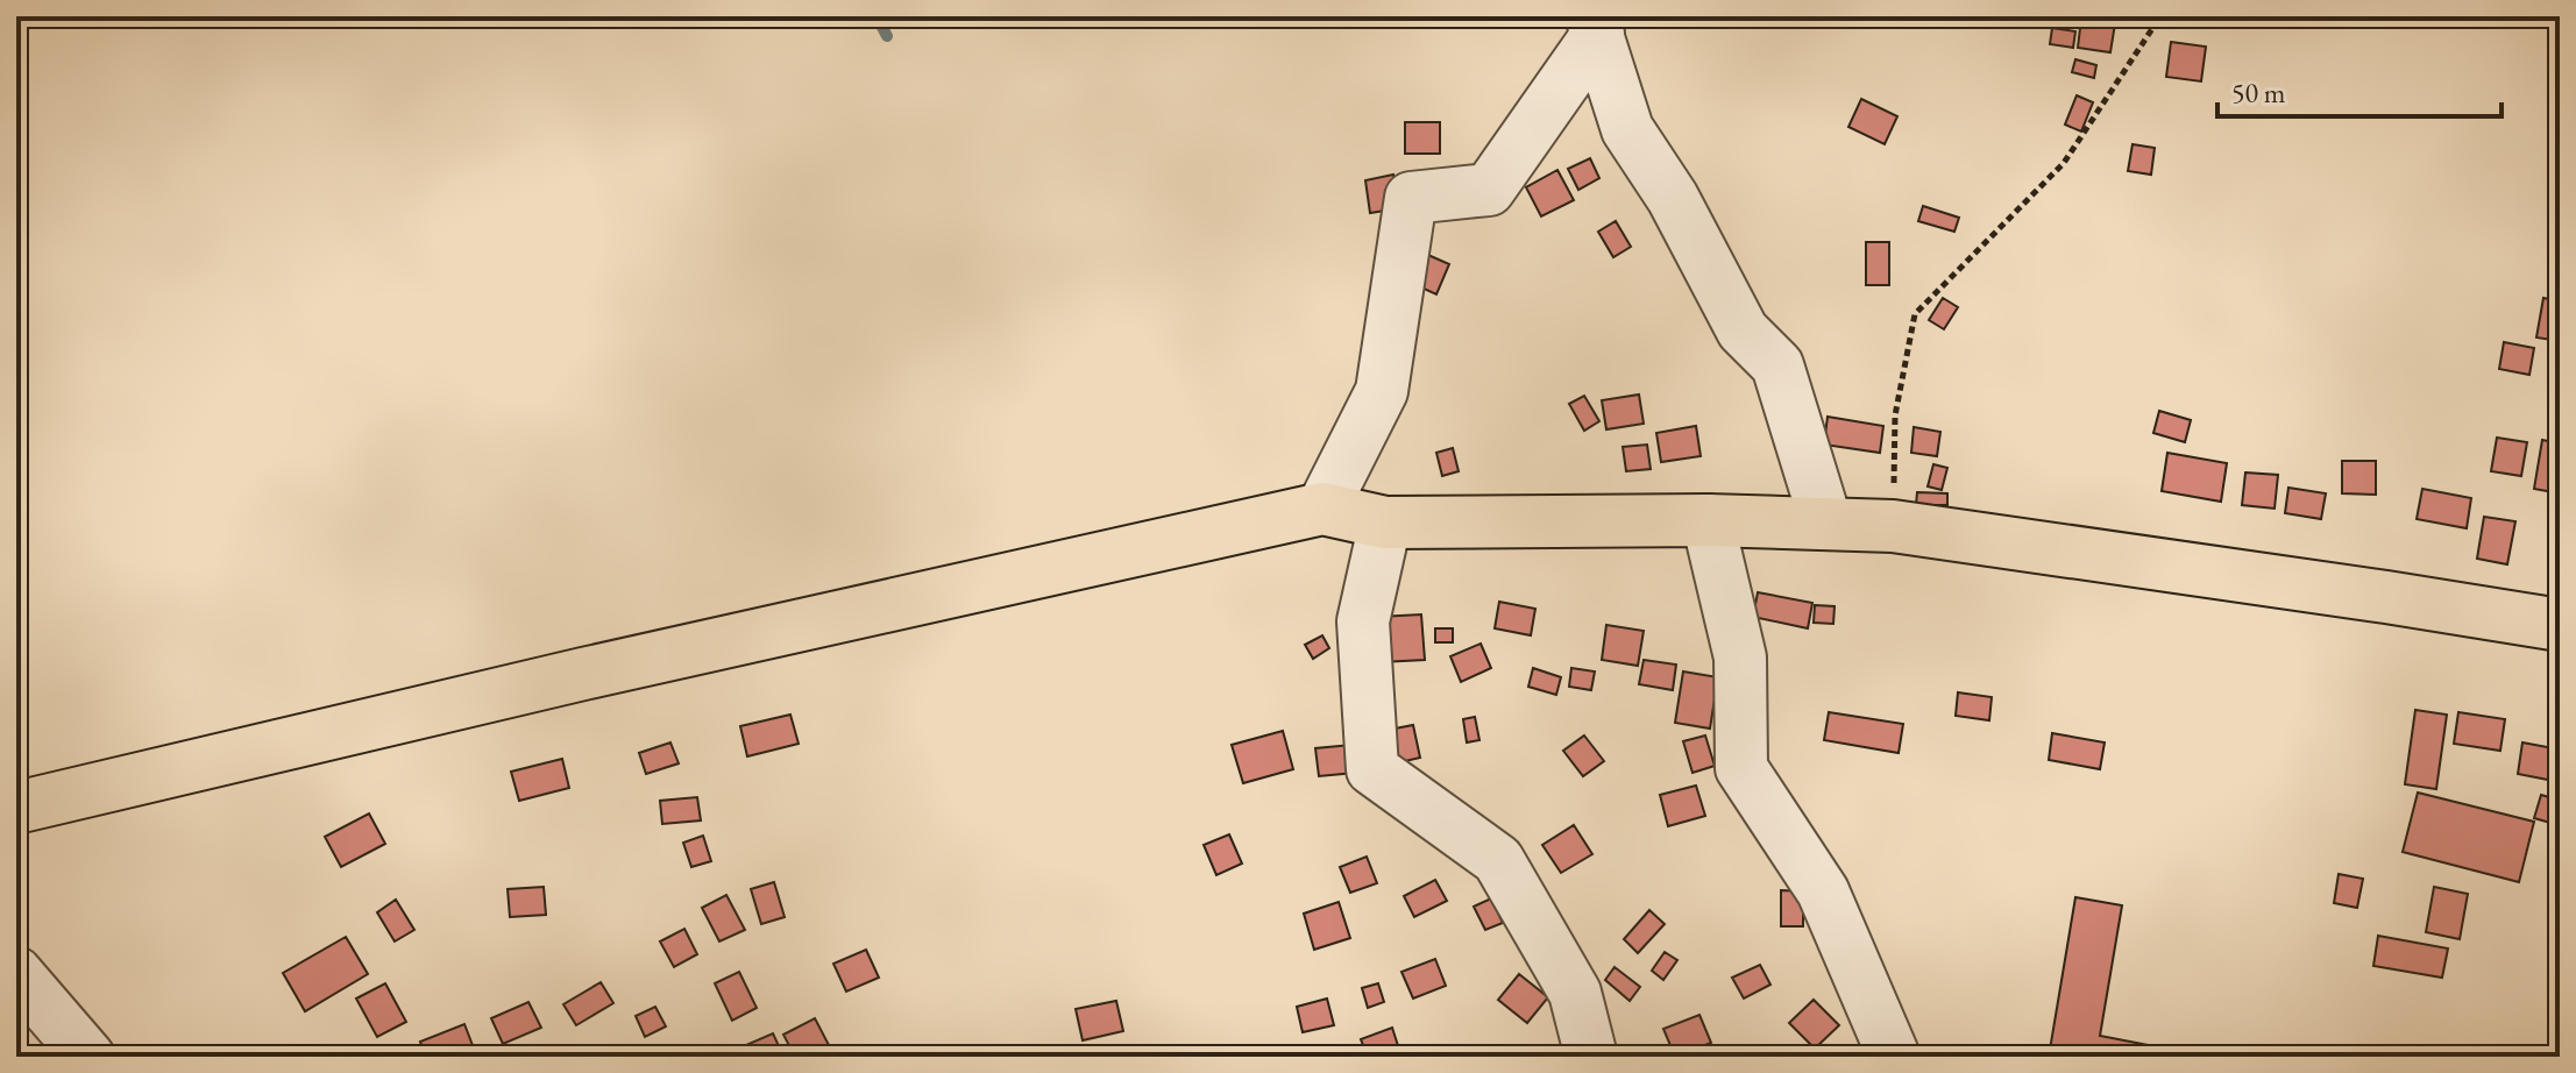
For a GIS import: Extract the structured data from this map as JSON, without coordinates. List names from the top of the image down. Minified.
{"scale_bar":"50 m"}
